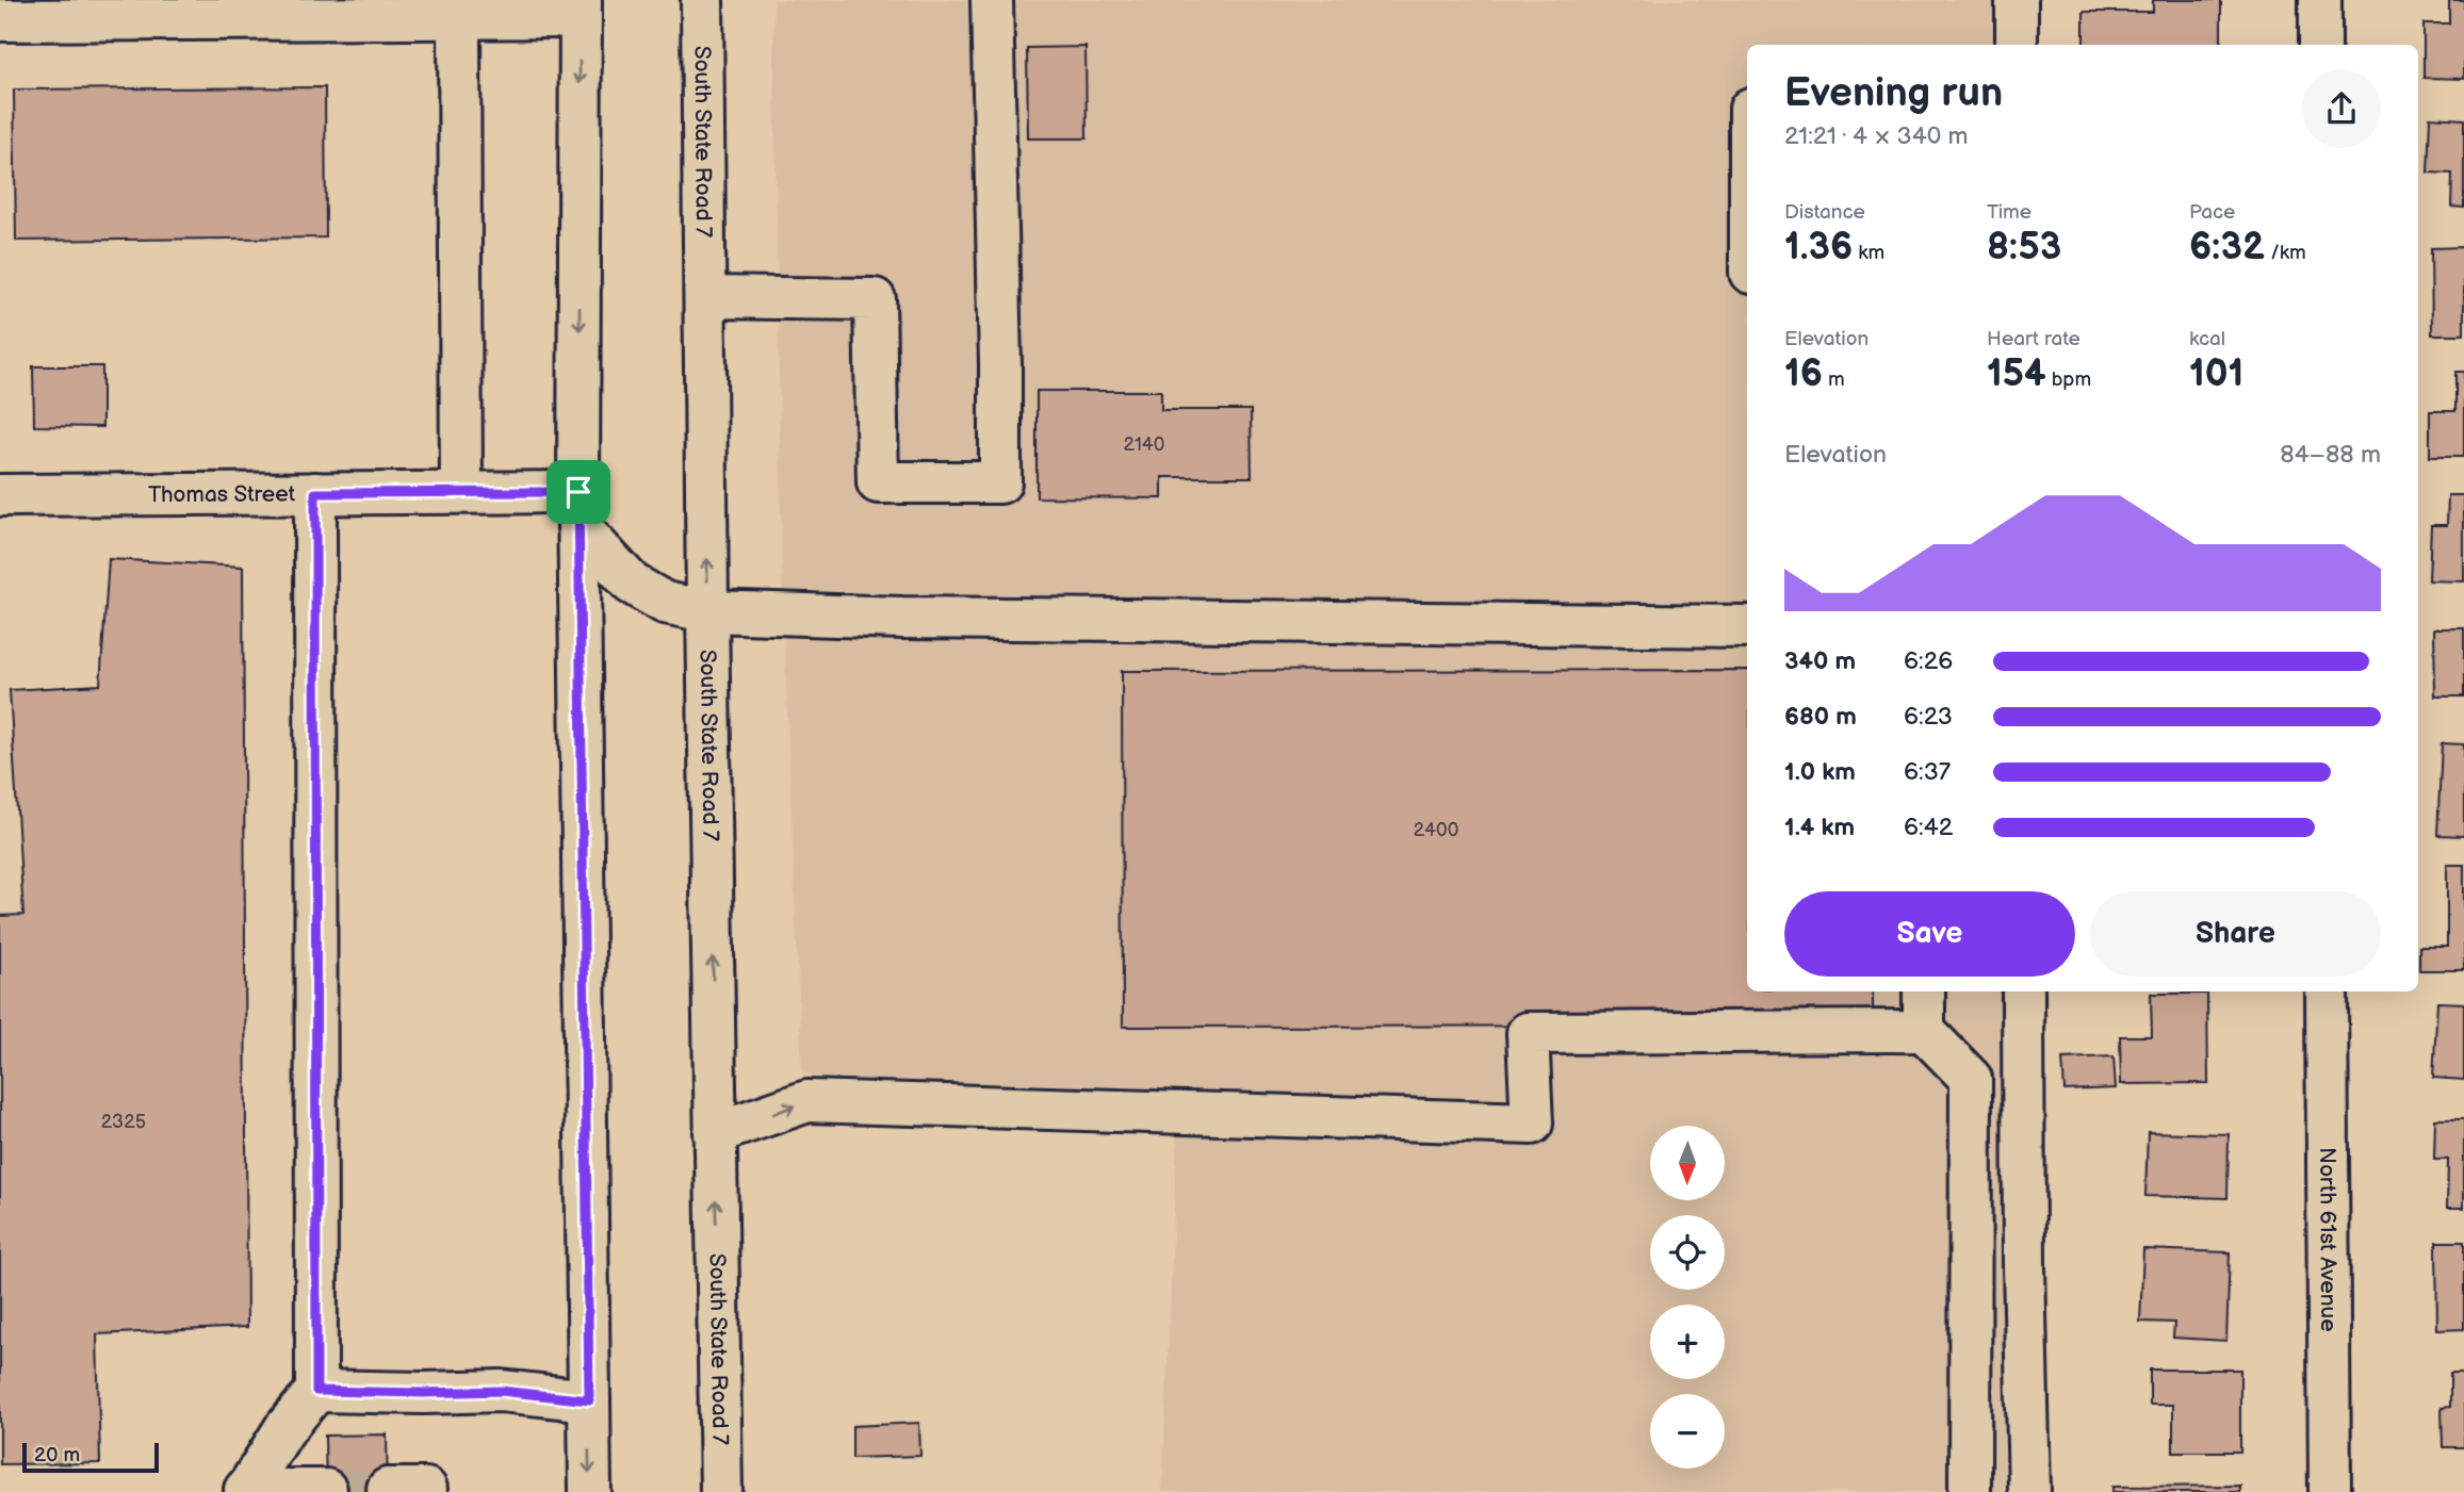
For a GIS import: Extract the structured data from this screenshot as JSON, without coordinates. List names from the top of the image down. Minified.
{"streets":{"main road":["South State Road 7","Thomas Street","North 61st Avenue"]},"house_numbers":["2140","2400","2325"],"scale_bar":"20 m","north":"bottom","page":{"heading":["Evening run","21:21 · 4 × 340 m"],"stats":[["Distance","1.36 km"],["Time","8:53"],["Pace","6:32 /km"],["Elevation","16 m"],["Heart rate","154 bpm"],["kcal","101"]],"chart":["Elevation","84–88 m"],"list":[{"name":"340 m","note":"6:26"},{"name":"680 m","note":"6:23"},{"name":"1.0 km","note":"6:37"},{"name":"1.4 km","note":"6:42"}],"buttons":["Save","Share"],"map_buttons":["+","−"],"scale":"20 m"}}
